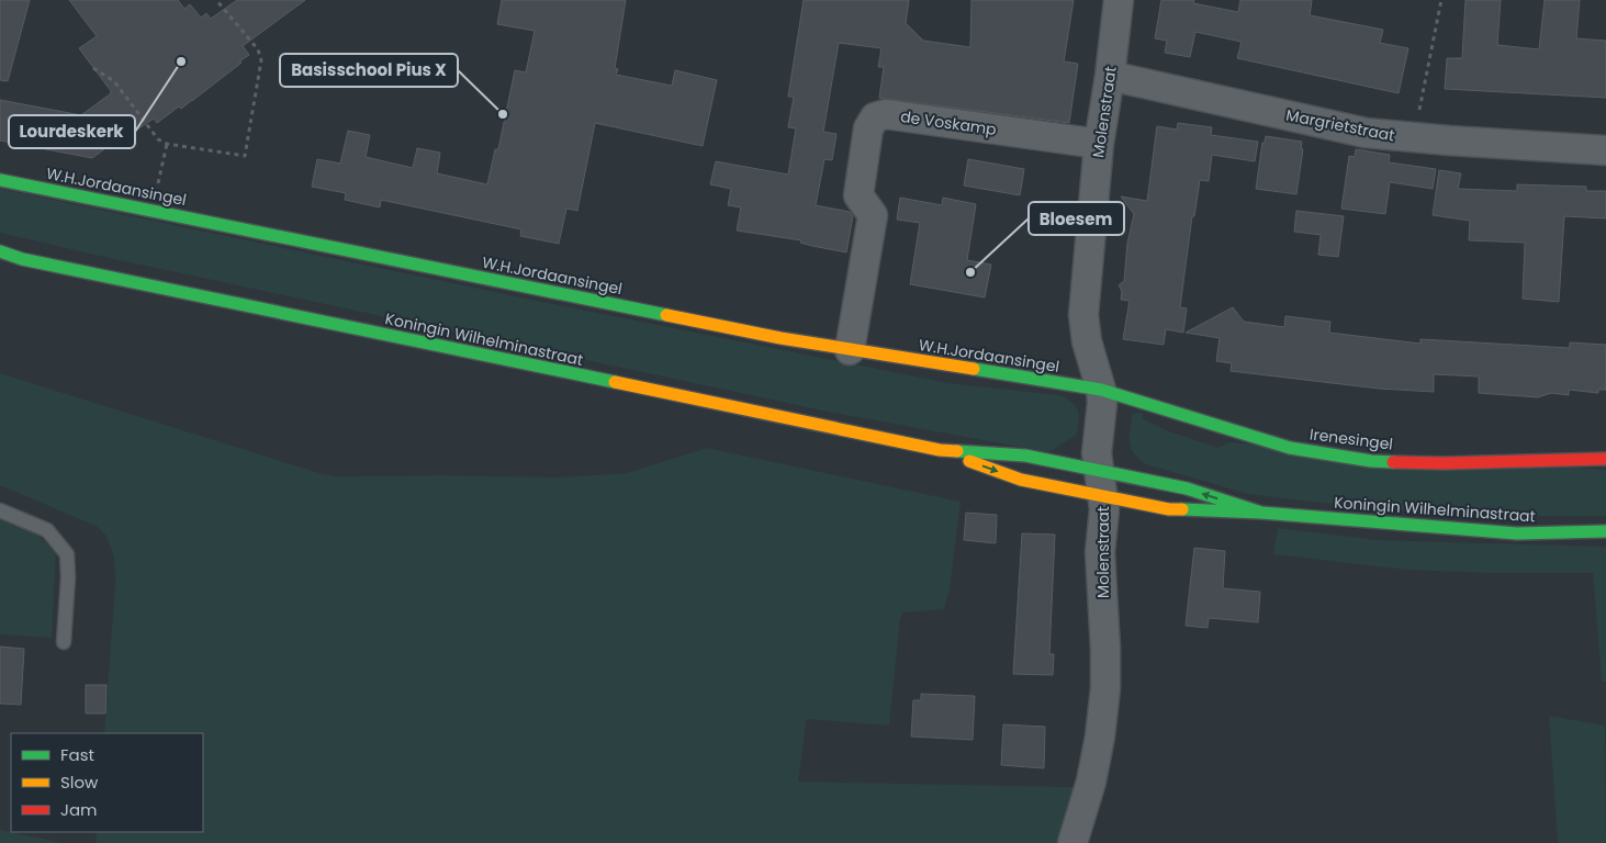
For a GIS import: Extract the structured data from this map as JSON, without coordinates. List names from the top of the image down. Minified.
{"streets":{"main road":["W.H.Jordaansingel","Koningin Wilhelminastraat","Irenesingel"],"street":["Molenstraat","de Voskamp","Margrietstraat"]},"crossings":[["Molenstraat","de Voskamp"],["Molenstraat","Margrietstraat"],["Molenstraat","W.H.Jordaansingel"],["Molenstraat","Koningin Wilhelminastraat"],["Molenstraat","Irenesingel"],["de Voskamp","W.H.Jordaansingel"],["W.H.Jordaansingel","Irenesingel"]],"places":["Lourdeskerk","Basisschool Pius X","Bloesem"],"legend":["Fast","Slow","Jam"]}
